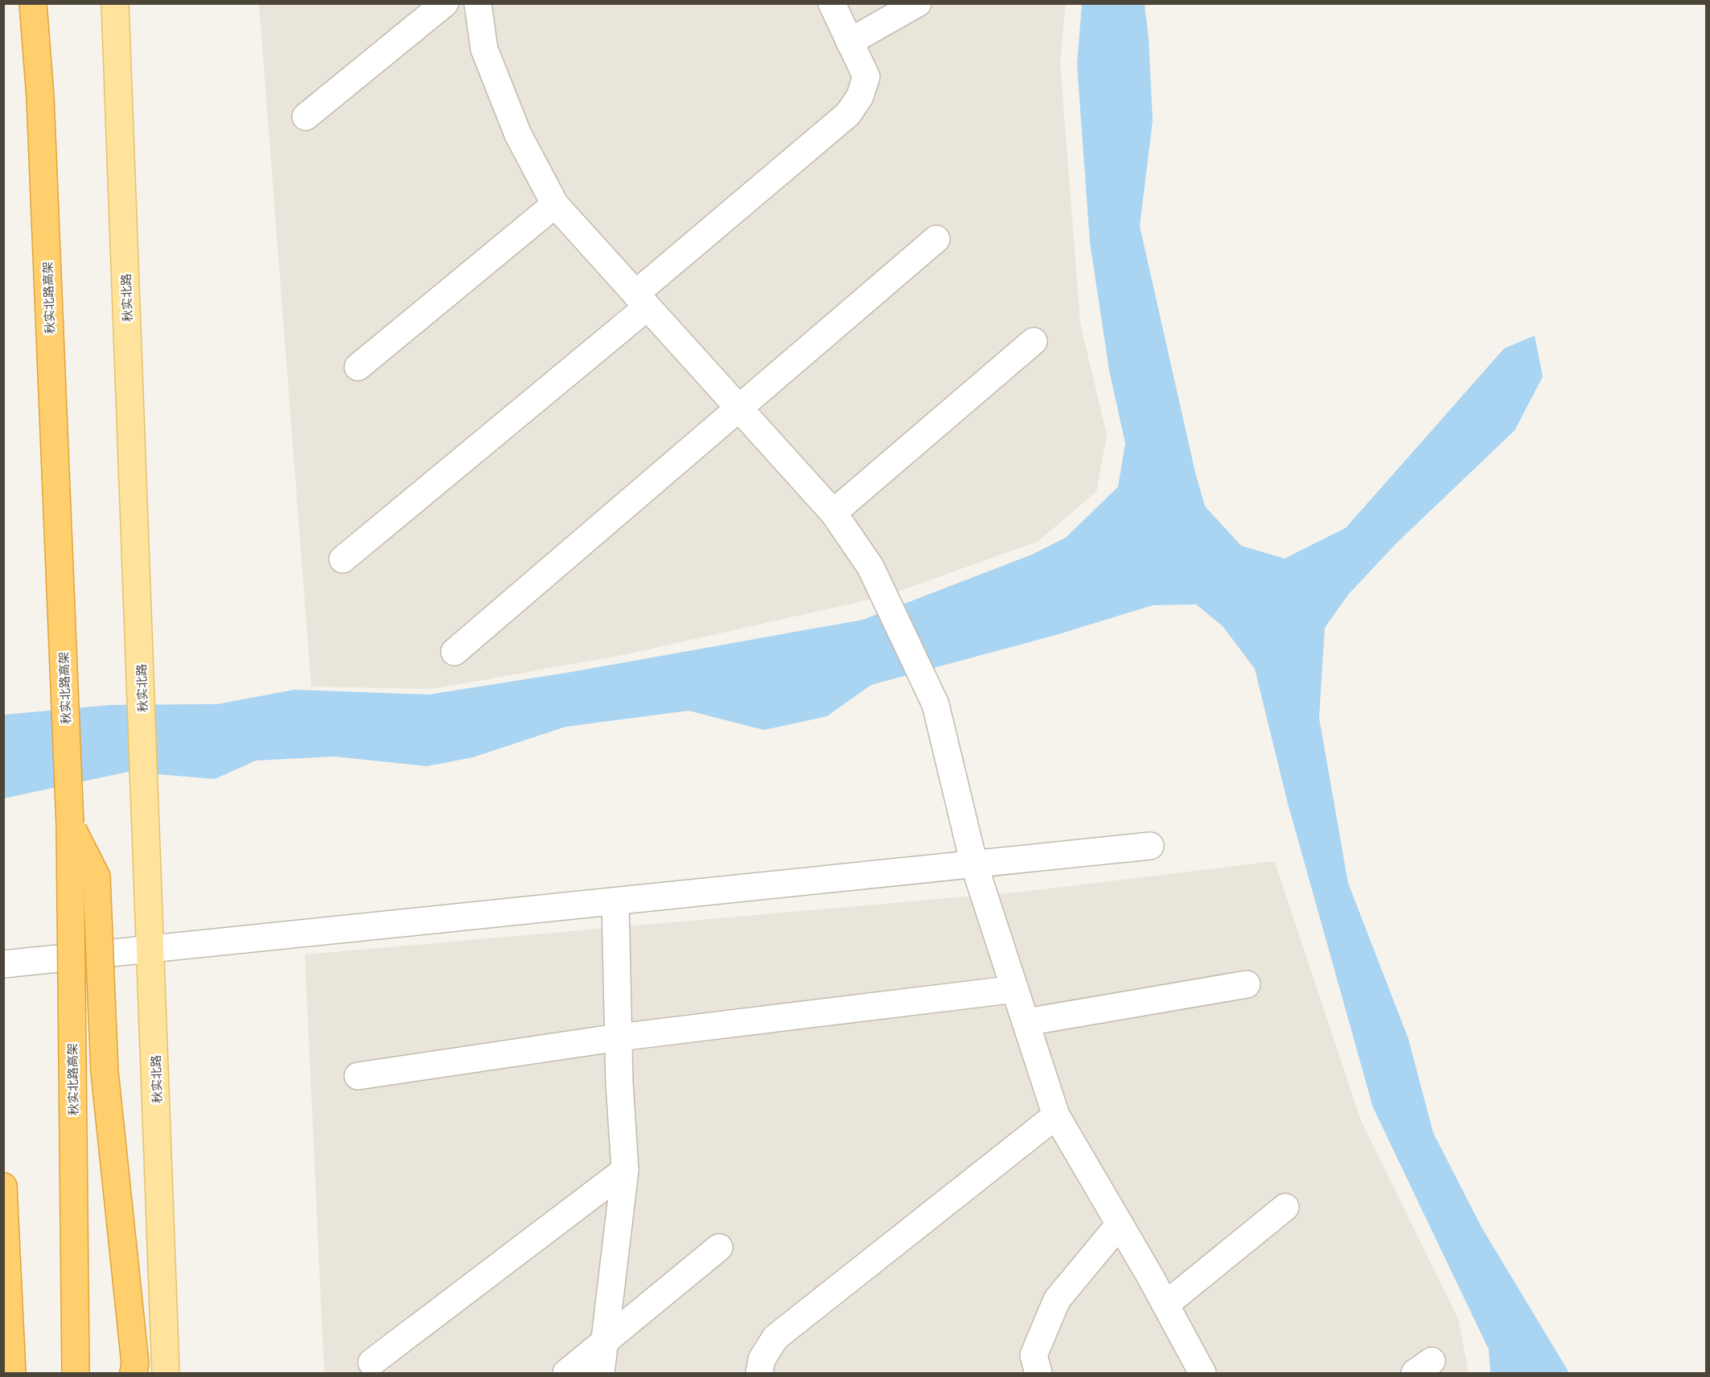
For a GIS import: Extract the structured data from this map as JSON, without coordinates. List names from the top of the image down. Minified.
{"streets":{"highway":["秋实北路高架"],"main road":["秋实北路"]}}
